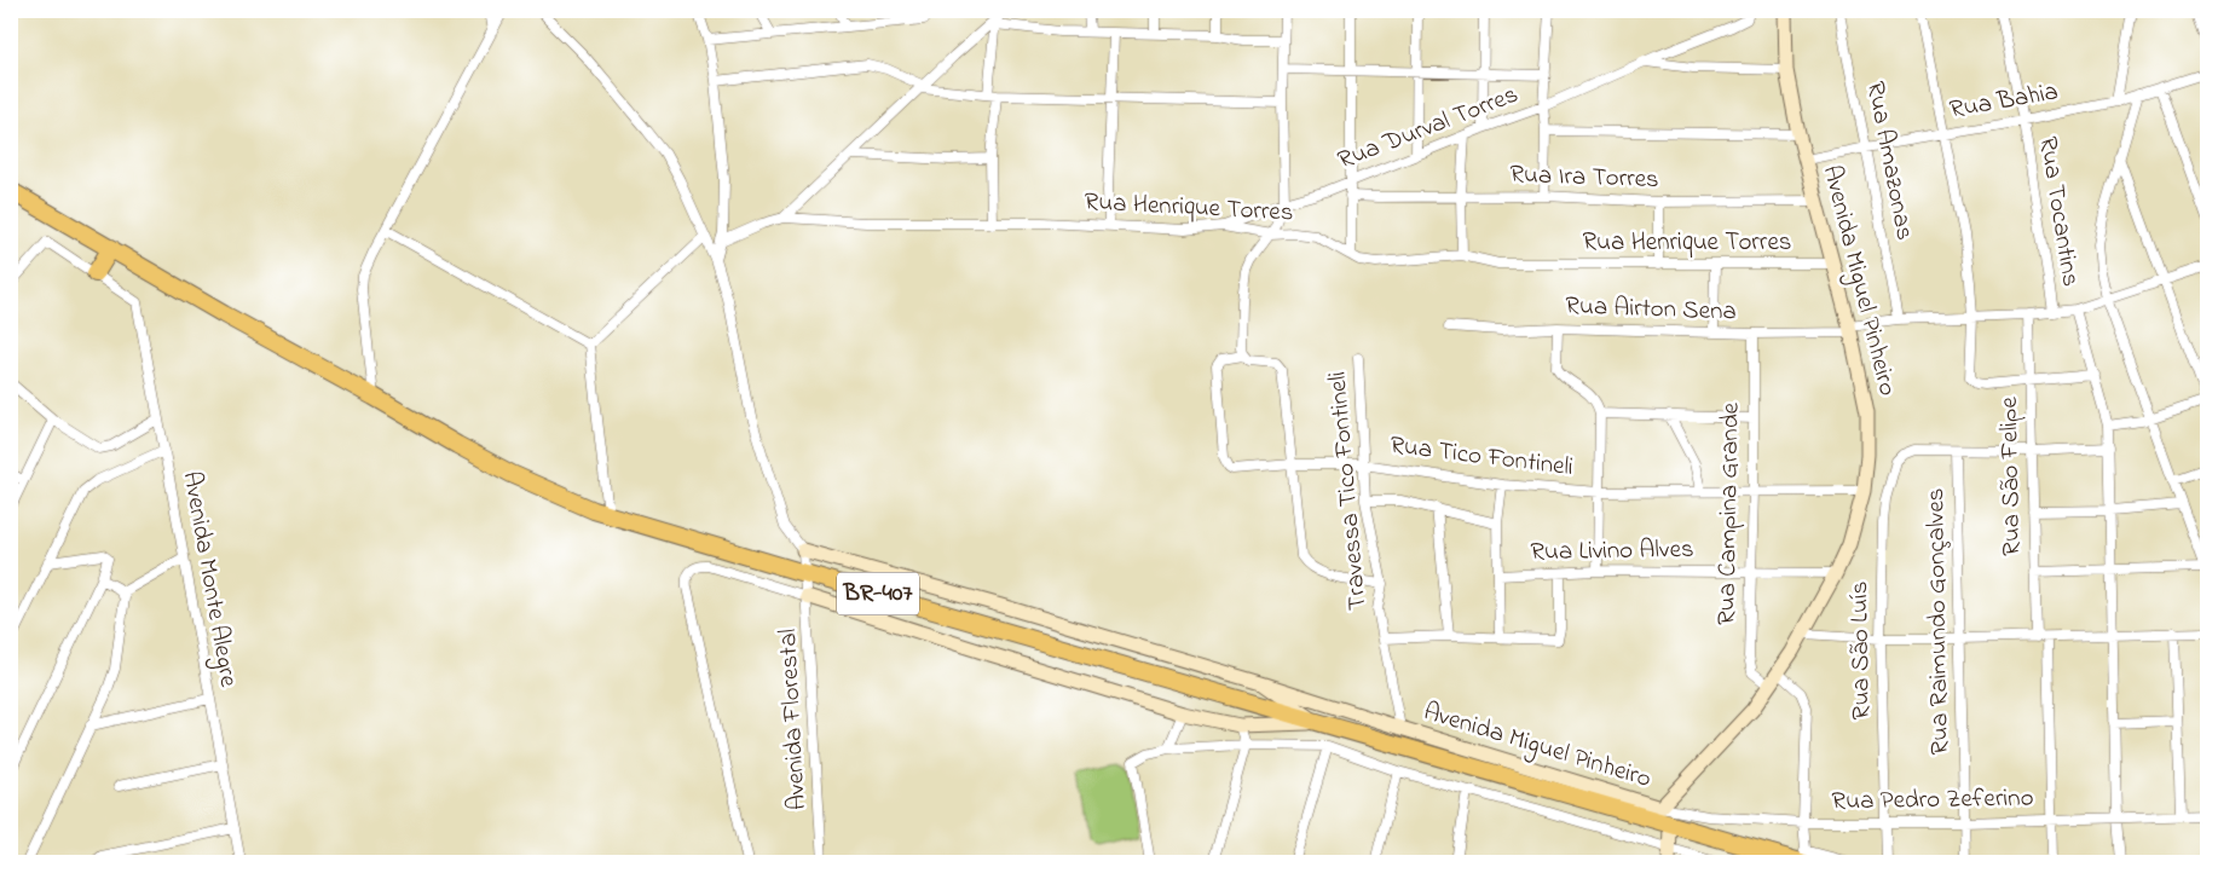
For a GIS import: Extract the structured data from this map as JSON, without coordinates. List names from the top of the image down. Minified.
{"streets":{"highway":["BR-407"],"street":["Rua Bahia","Rua Durval Torres","Rua Amazonas","Rua Ira Torres","Rua Henrique Torres","Rua Tocantins","Avenida Miguel Pinheiro","Rua Airton Sena","Rua Tico Fontineli","Rua São Felipe","Travessa Tico Fontineli","Rua Campina Grande","Rua Livino Alves","Avenida Monte Alegre","Rua Raimundo Gonçalves","Rua São Luís","Avenida Florestal","Rua Pedro Zeferino"]},"crossings":[["Rua Bahia","Rua Amazonas"],["Rua Bahia","Rua Tocantins"],["Rua Bahia","Avenida Miguel Pinheiro"],["Rua Durval Torres","Rua Henrique Torres"],["Rua Amazonas","Rua Airton Sena"],["Rua Ira Torres","Avenida Miguel Pinheiro"],["Rua Henrique Torres","Avenida Miguel Pinheiro"],["Rua Tocantins","Rua Airton Sena"],["Avenida Miguel Pinheiro","Rua Airton Sena"],["Avenida Miguel Pinheiro","Rua Tico Fontineli"],["Avenida Miguel Pinheiro","Travessa Tico Fontineli"],["Avenida Miguel Pinheiro","Rua Campina Grande"],["Avenida Miguel Pinheiro","Rua Livino Alves"],["Avenida Miguel Pinheiro","BR-407"],["Avenida Miguel Pinheiro","Avenida Florestal"],["Avenida Miguel Pinheiro","Rua Pedro Zeferino"],["Rua Airton Sena","Rua São Felipe"],["Rua Airton Sena","Rua Campina Grande"],["Rua Tico Fontineli","Travessa Tico Fontineli"],["Rua Tico Fontineli","Rua Campina Grande"],["Rua Campina Grande","Rua Livino Alves"],["BR-407","Avenida Florestal"],["BR-407","Rua Pedro Zeferino"],["Rua Raimundo Gonçalves","Rua São Luís"],["Rua Raimundo Gonçalves","Rua Pedro Zeferino"],["Rua São Luís","Rua Pedro Zeferino"]]}
